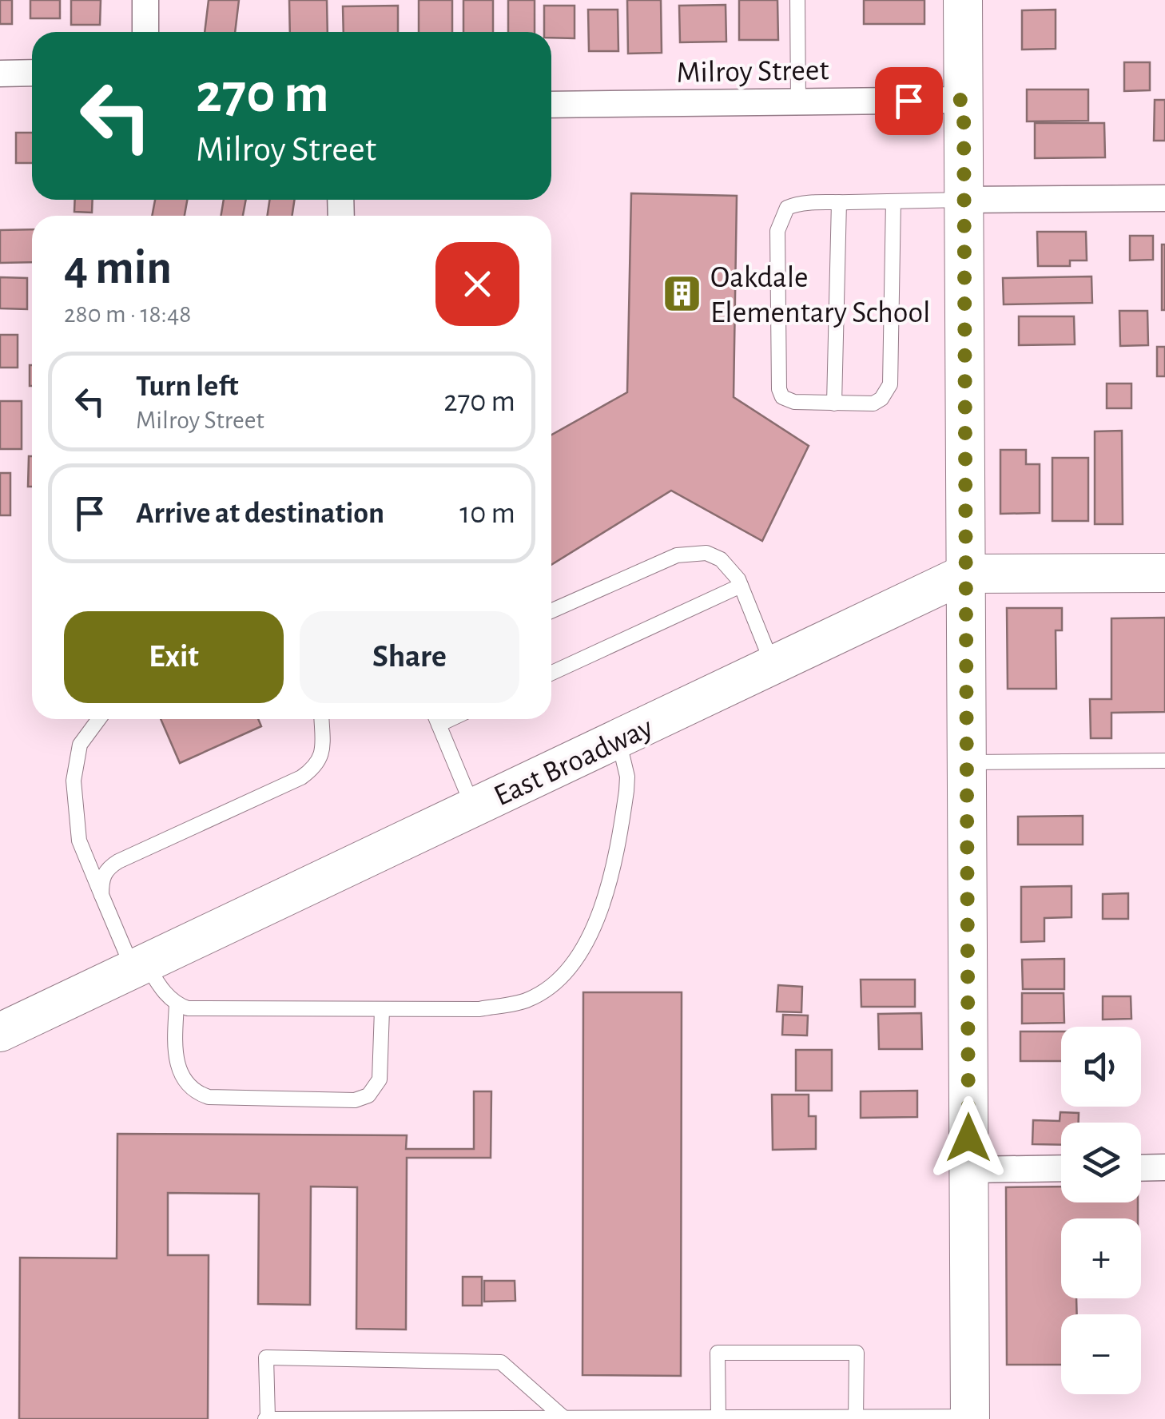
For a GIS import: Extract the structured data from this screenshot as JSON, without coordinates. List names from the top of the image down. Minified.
{"streets":{"street":["Milroy Street","East Broadway"]},"places":{"building":["Oakdale Elementary School"]},"page":{"turn":["270 m","Milroy Street"],"heading":["4 min","280 m · 18:48"],"list":[{"name":"Turn left","note":"Milroy Street","value":"270 m"},{"name":"Arrive at destination","value":"10 m"}],"buttons":["Exit","Share"],"map_buttons":["+","−"]}}
